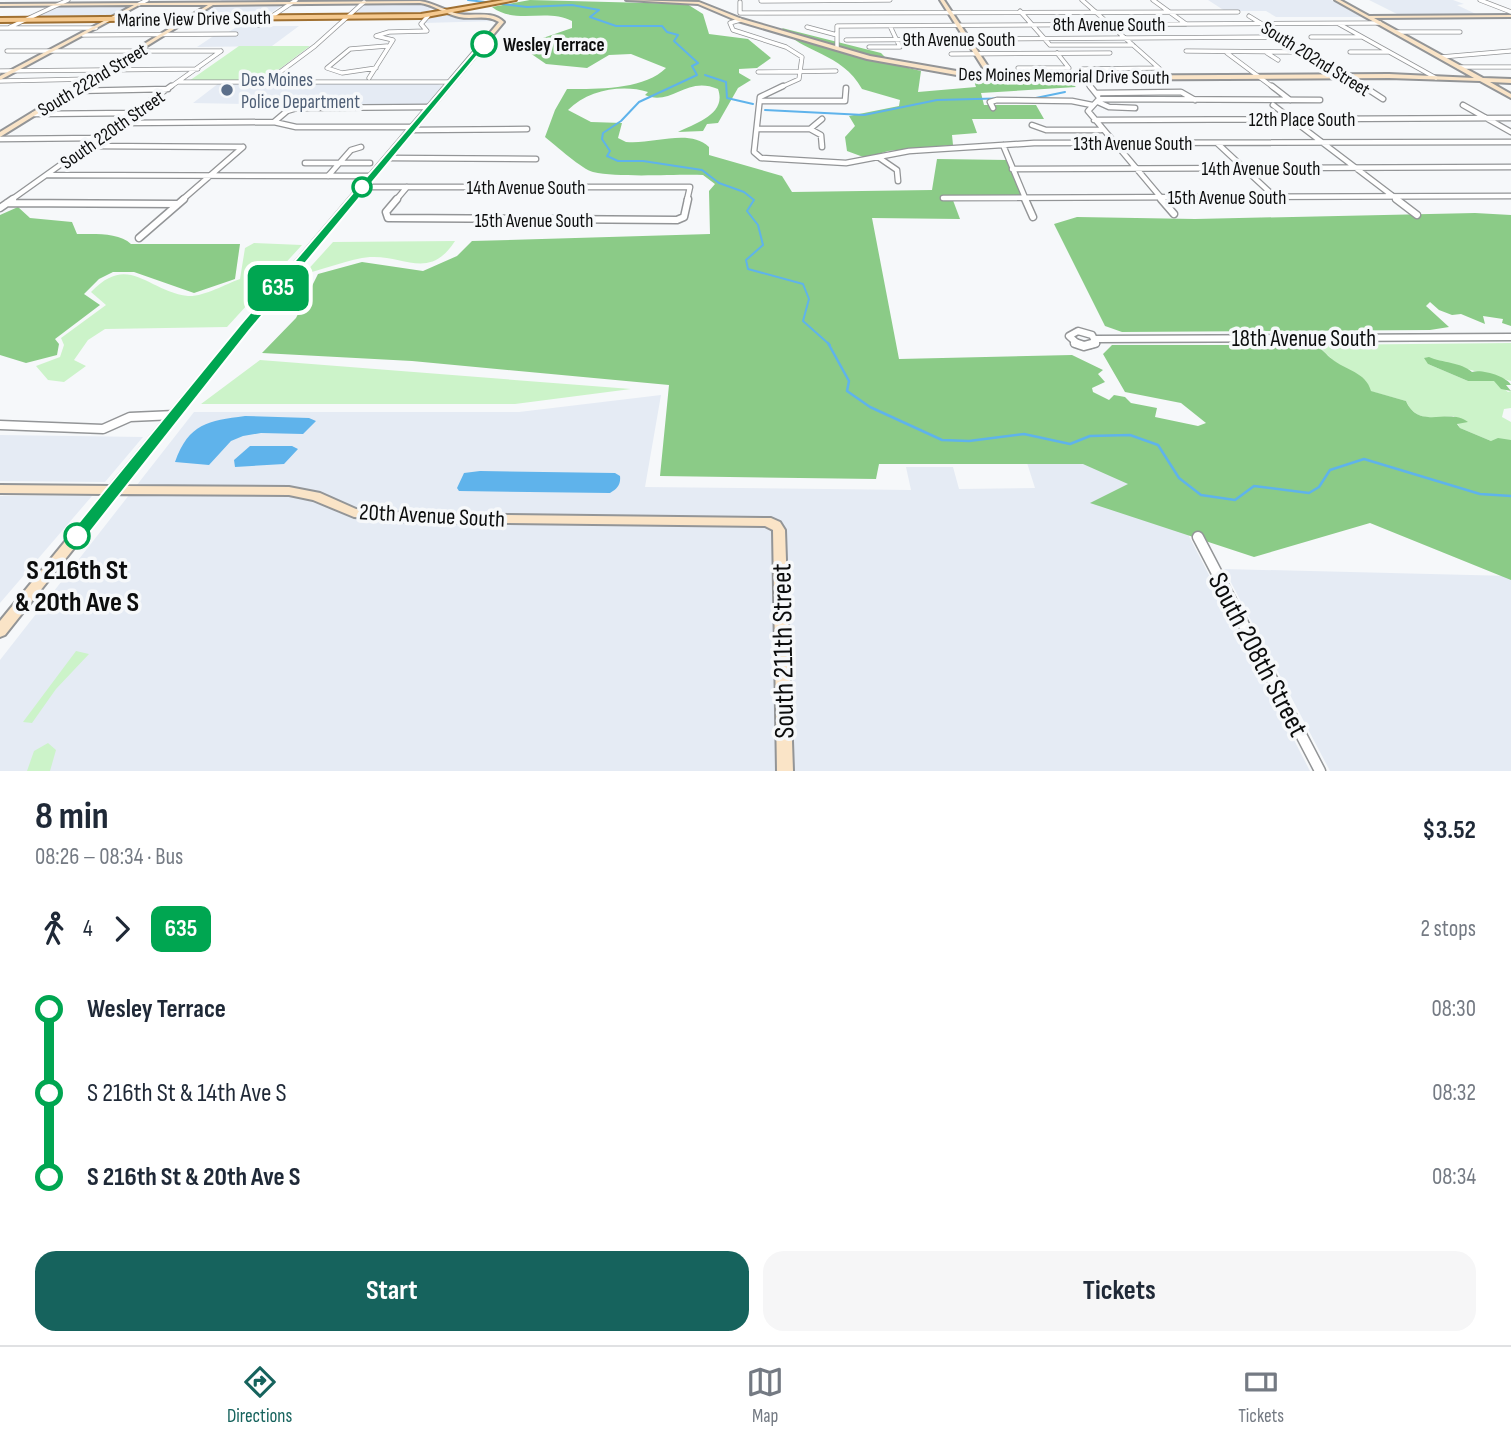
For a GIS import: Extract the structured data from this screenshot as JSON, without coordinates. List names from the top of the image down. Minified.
{"streets":{"main road":["Marine View Drive South","Des Moines Memorial Drive South","South 222nd Street","20th Avenue South","South 211th Street"],"street":["8th Avenue South","9th Avenue South","South 202nd Street","12th Place South","South 220th Street","13th Avenue South","14th Avenue South","15th Avenue South","18th Avenue South","South 208th Street"]},"crossings":[["Marine View Drive South","South 222nd Street"],["8th Avenue South","South 202nd Street"],["9th Avenue South","South 202nd Street"],["South 202nd Street","Des Moines Memorial Drive South"],["South 222nd Street","South 220th Street"],["14th Avenue South","15th Avenue South"],["20th Avenue South","South 211th Street"]],"places":["Wesley Terrace","Des Moines Police Department","S 216th St & 20th Ave S"],"lines":["bus line 635"],"page":{"on_map":"635","heading":["8 min","08:26 – 08:34 · Bus","$3.52"],"legs":["4","635","2 stops"],"list":[{"name":"Wesley Terrace","value":"08:30"},{"name":"S 216th St & 14th Ave S","value":"08:32"},{"name":"S 216th St & 20th Ave S","value":"08:34"}],"buttons":["Start","Tickets"],"tabs":["Directions","Map","Tickets"]}}
